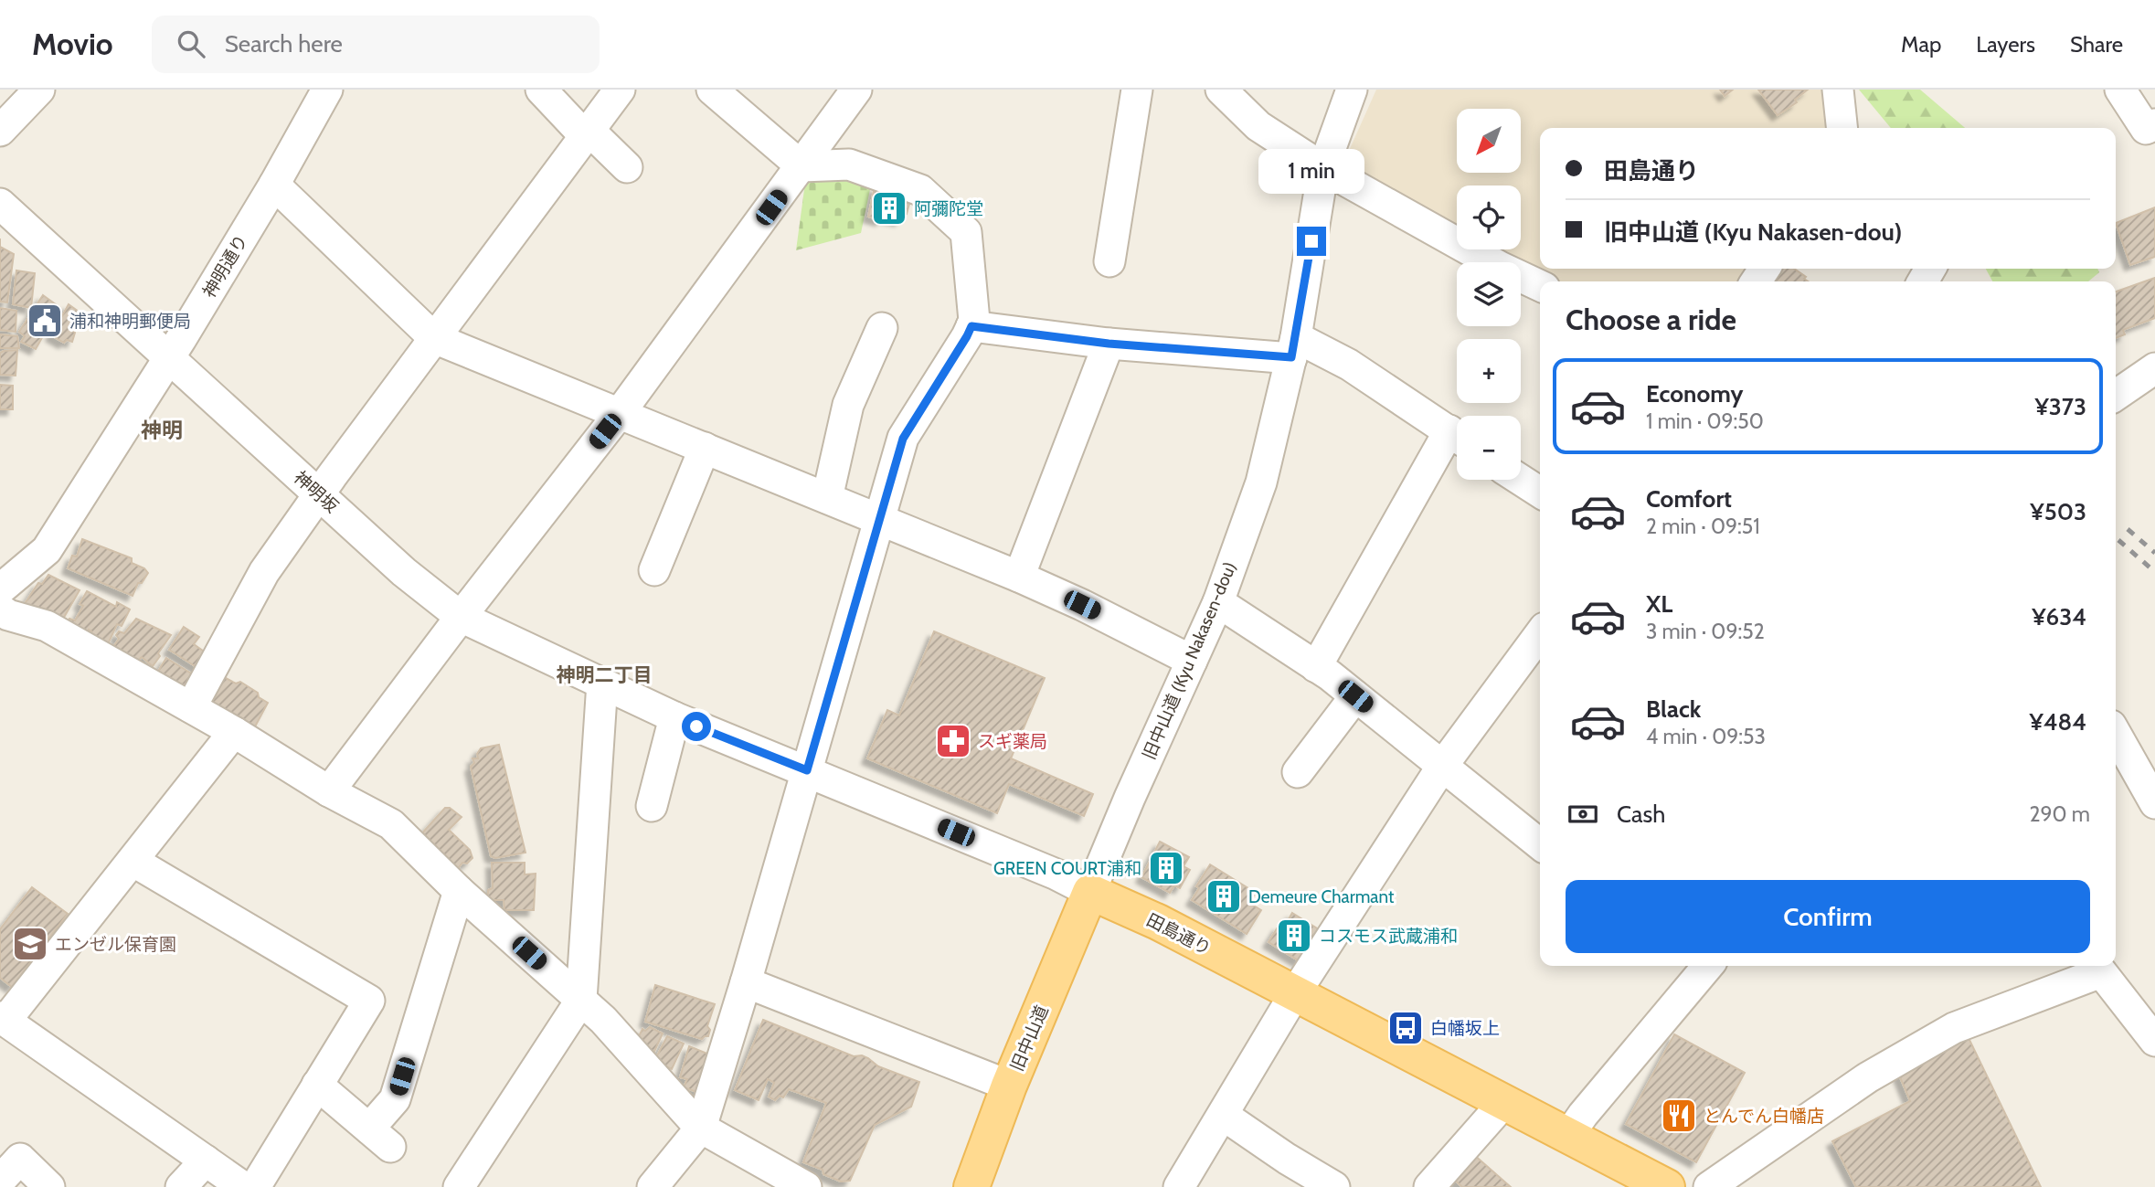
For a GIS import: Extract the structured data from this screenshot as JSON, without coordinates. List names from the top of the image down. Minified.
{"streets":{"main road":["田島通り","旧中山道"],"street":["神明通り","神明坂","旧中山道 (Kyu Nakasen-dou)"]},"crossings":[["神明通り","神明坂"],["神明坂","田島通り"],["旧中山道 (Kyu Nakasen-dou)","田島通り"],["旧中山道 (Kyu Nakasen-dou)","旧中山道"],["田島通り","旧中山道"]],"districts":["神明","神明二丁目"],"places":{"building":["阿彌陀堂","GREEN COURT浦和","Demeure Charmant","コスモス武蔵浦和"],"public building":["浦和神明郵便局"],"pharmacy":["スギ薬局"],"school or university":["エンゼル保育園"],"bus stop":["白幡坂上"],"restaurant":["とんでん白幡店"]},"north":"bottom left","page":{"header":"Movio","search":"Search here","nav":["Map","Layers","Share"],"map_buttons":["+","−"],"banner":["田島通り","旧中山道 (Kyu Nakasen-dou)"],"bubble":"1 min","heading":"Choose a ride","list":[{"name":"Economy","note":"1 min · 09:50","value":"¥373"},{"name":"Comfort","note":"2 min · 09:51","value":"¥503"},{"name":"XL","note":"3 min · 09:52","value":"¥634"},{"name":"Black","note":"4 min · 09:53","value":"¥484"}],"pay":["Cash","290 m"],"buttons":"Confirm"}}
